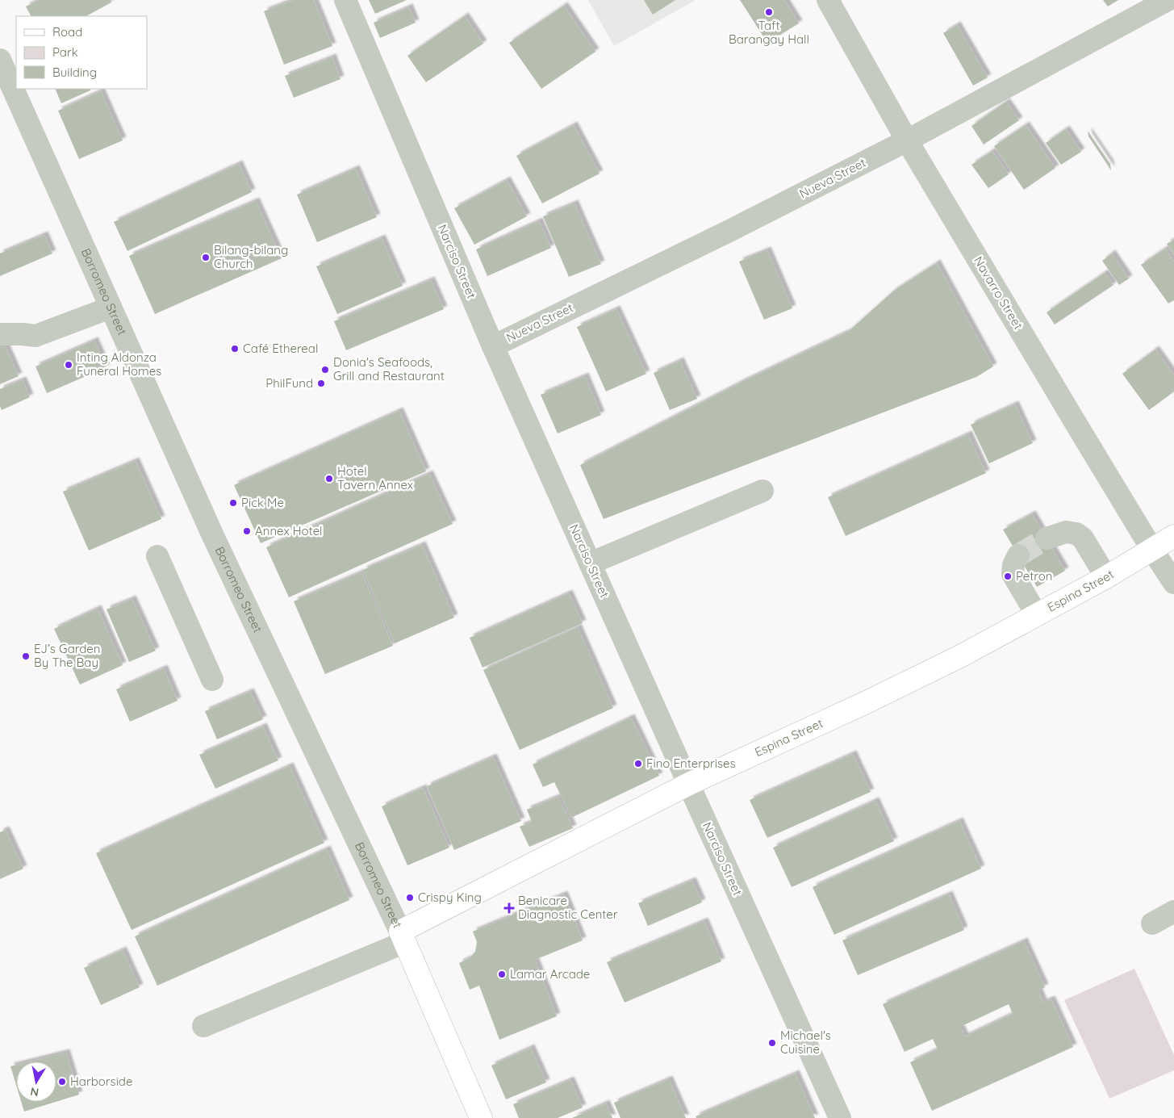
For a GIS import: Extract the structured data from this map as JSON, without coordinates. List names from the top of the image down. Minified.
{"streets":{"main road":["Borromeo Street","Espina Street"],"street":["Nueva Street","Narciso Street","Navarro Street"]},"crossings":[["Nueva Street","Narciso Street"],["Nueva Street","Navarro Street"],["Narciso Street","Espina Street"],["Borromeo Street","Espina Street"],["Navarro Street","Espina Street"]],"places":{"other":["Taft Barangay Hall","Bilang-bilang Church","Café Ethereal","Inting Aldonza Funeral Homes","Donia's Seafoods, Grill and Restaurant","PhilFund","Hotel Tavern Annex","Pick Me","Annex Hotel","Petron","EJ’s Garden By The Bay","Fino Enterprises","Crispy King","Lamar Arcade","Michael's Cuisine","Harborside"],"health":["Benicare Diagnostic Center"]},"legend":["Road","Park","Building"],"north":"bottom"}
